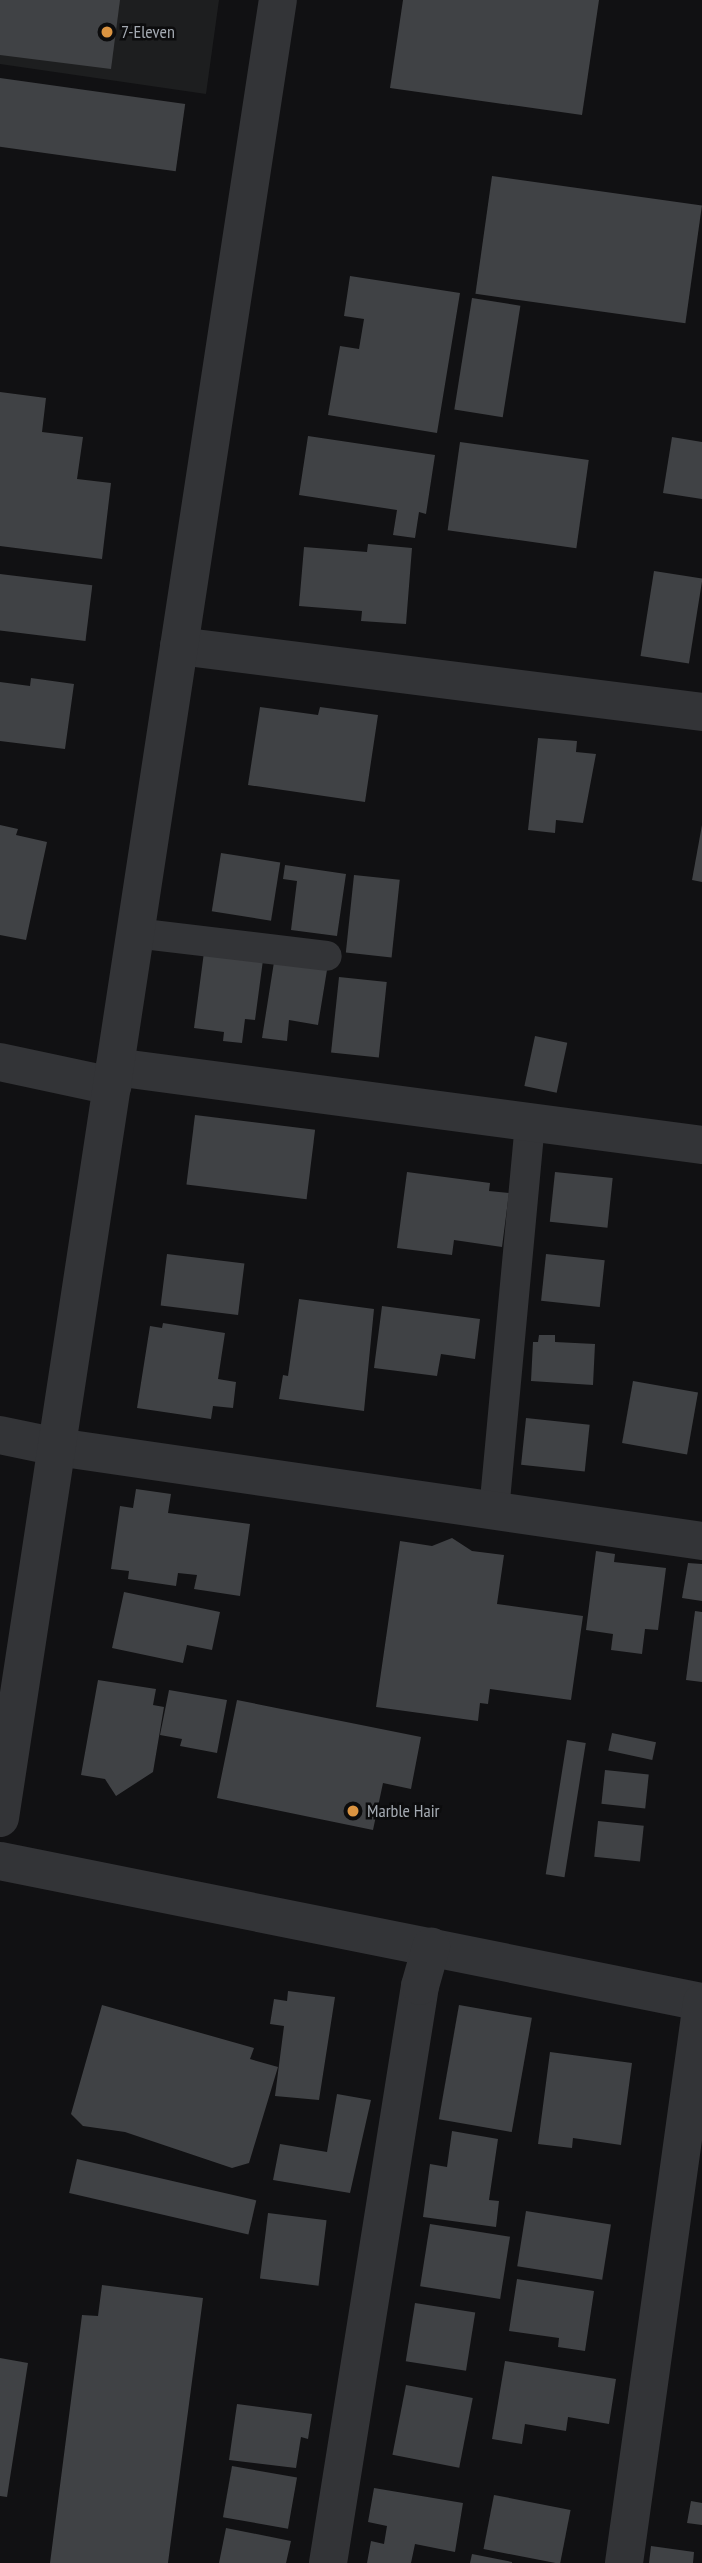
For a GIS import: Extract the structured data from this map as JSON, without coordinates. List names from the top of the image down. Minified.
{"places":["7-Eleven","Marble Hair"]}
